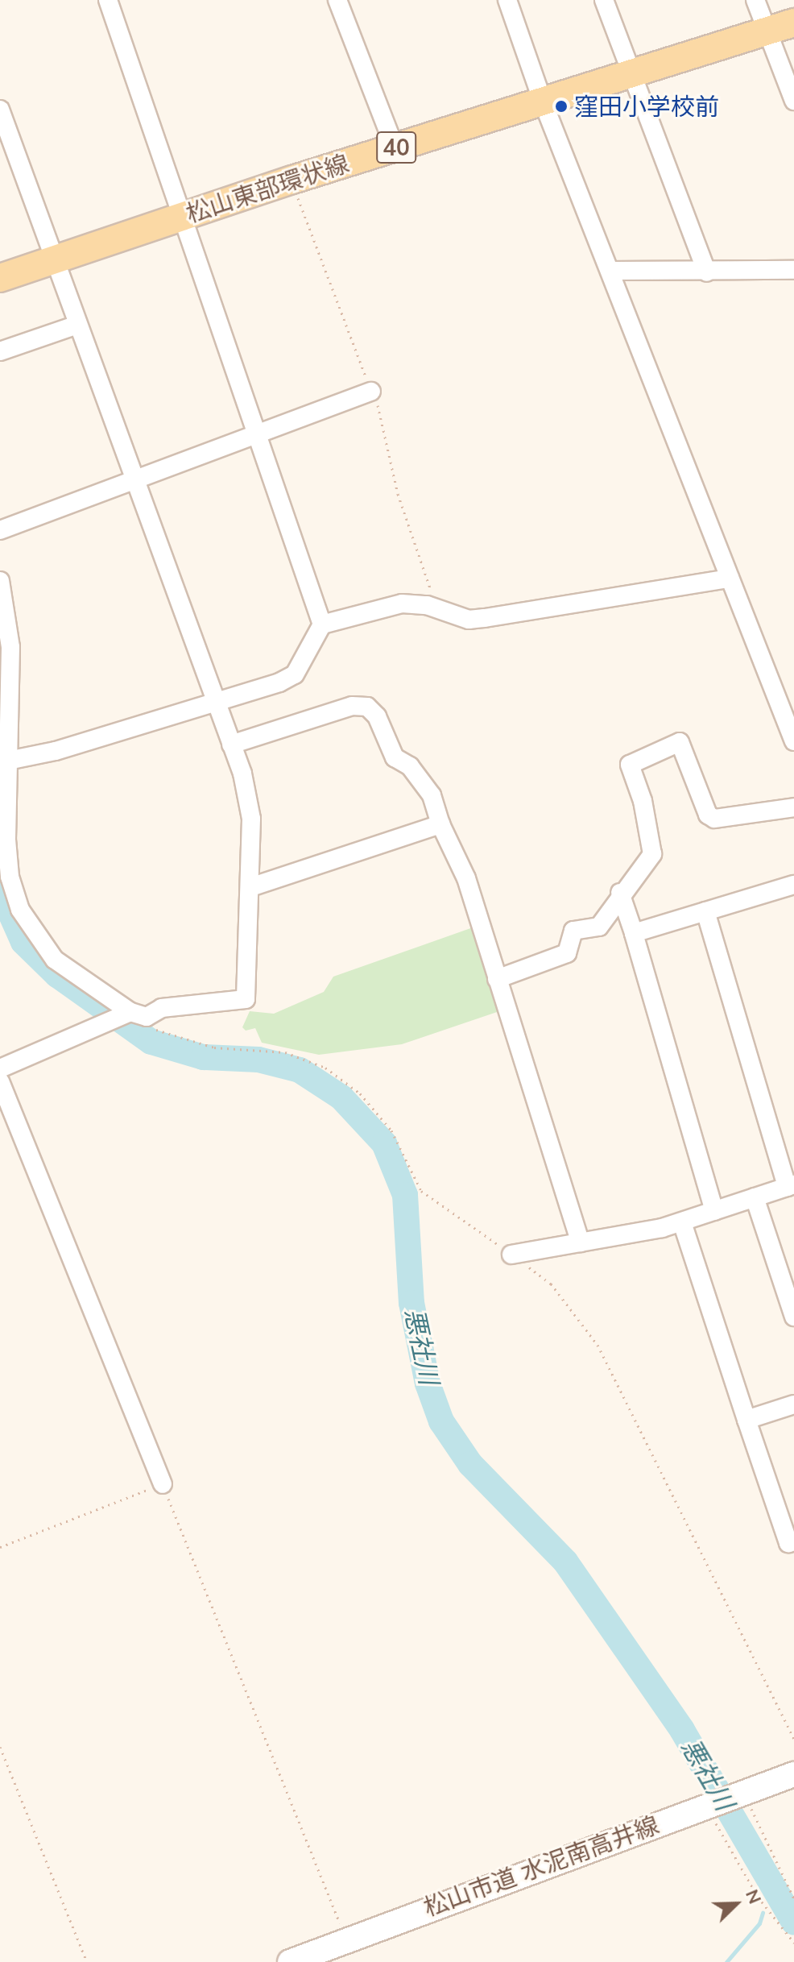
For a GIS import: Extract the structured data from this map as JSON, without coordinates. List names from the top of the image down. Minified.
{"streets":{"main road":["40","松山東部環状線"],"street":["松山市道 水泥南高井線"]},"water":["悪社川"],"places":["窪田小学校前"],"north":"top right"}
